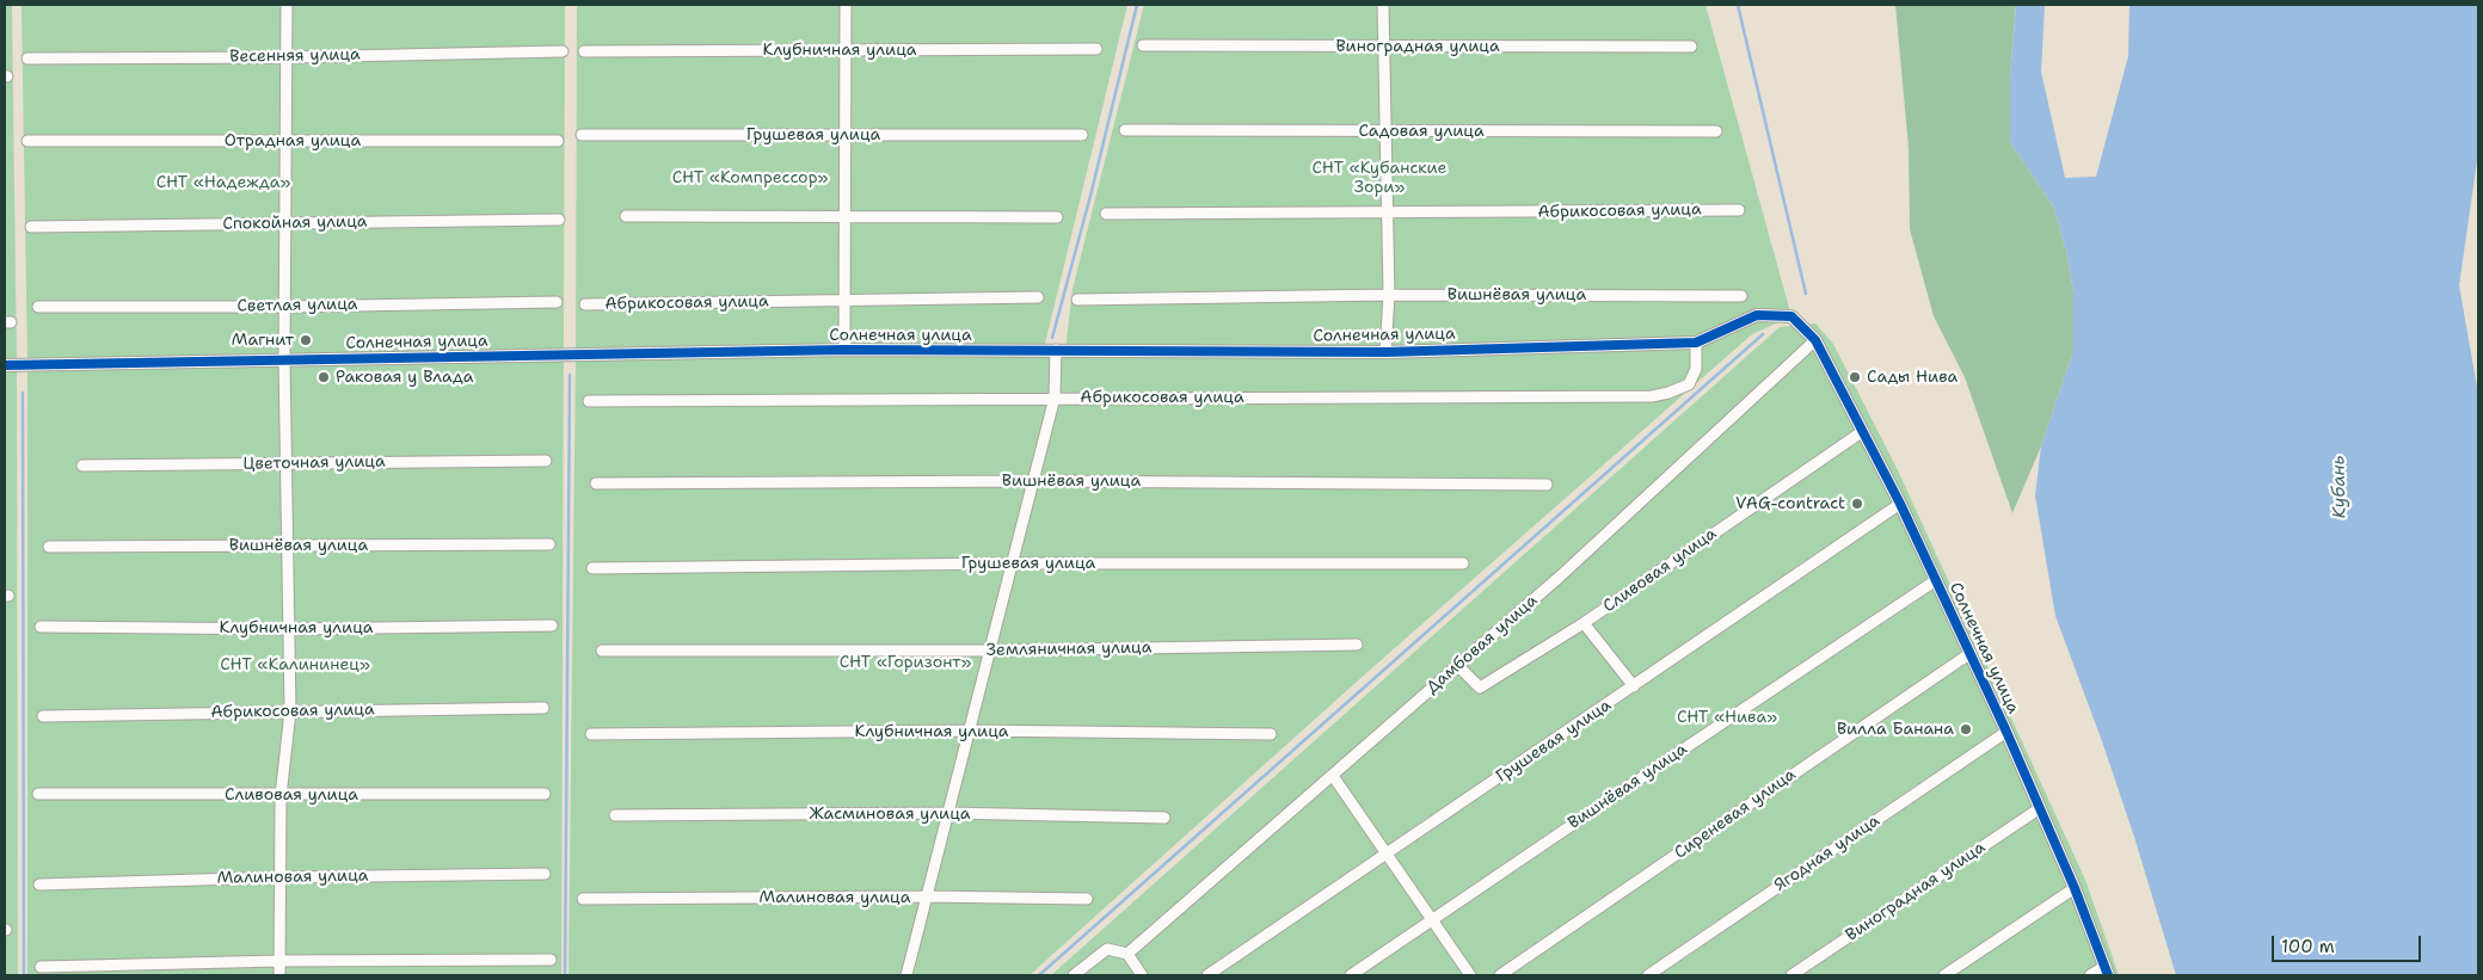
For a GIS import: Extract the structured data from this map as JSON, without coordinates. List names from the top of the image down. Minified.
{"streets":{"street":["Виноградная улица","Клубничная улица","Весенняя улица","Садовая улица","Грушевая улица","Отрадная улица","Абрикосовая улица","Спокойная улица","Вишнёвая улица","Светлая улица","Солнечная улица","Цветочная улица","Сливовая улица","Дамбовая улица","Земляничная улица","Жасминовая улица","Сиреневая улица","Ягодная улица","Малиновая улица"]},"crossings":[["Виноградная улица","Солнечная улица"],["Грушевая улица","Солнечная улица"],["Абрикосовая улица","Солнечная улица"],["Вишнёвая улица","Солнечная улица"],["Солнечная улица","Сливовая улица"],["Солнечная улица","Дамбовая улица"],["Солнечная улица","Сиреневая улица"],["Солнечная улица","Ягодная улица"],["Сливовая улица","Дамбовая улица"]],"water":["Кубань"],"parks":["СНТ «Кубанские Зори»","СНТ «Компрессор»","СНТ «Надежда»","СНТ «Горизонт»","СНТ «Калининец»","СНТ «Нива»"],"places":["Магнит","Раковая у Влада","Сады Нива","VAG-contract","Вилла Банана"],"scale_bar":"100 m"}
